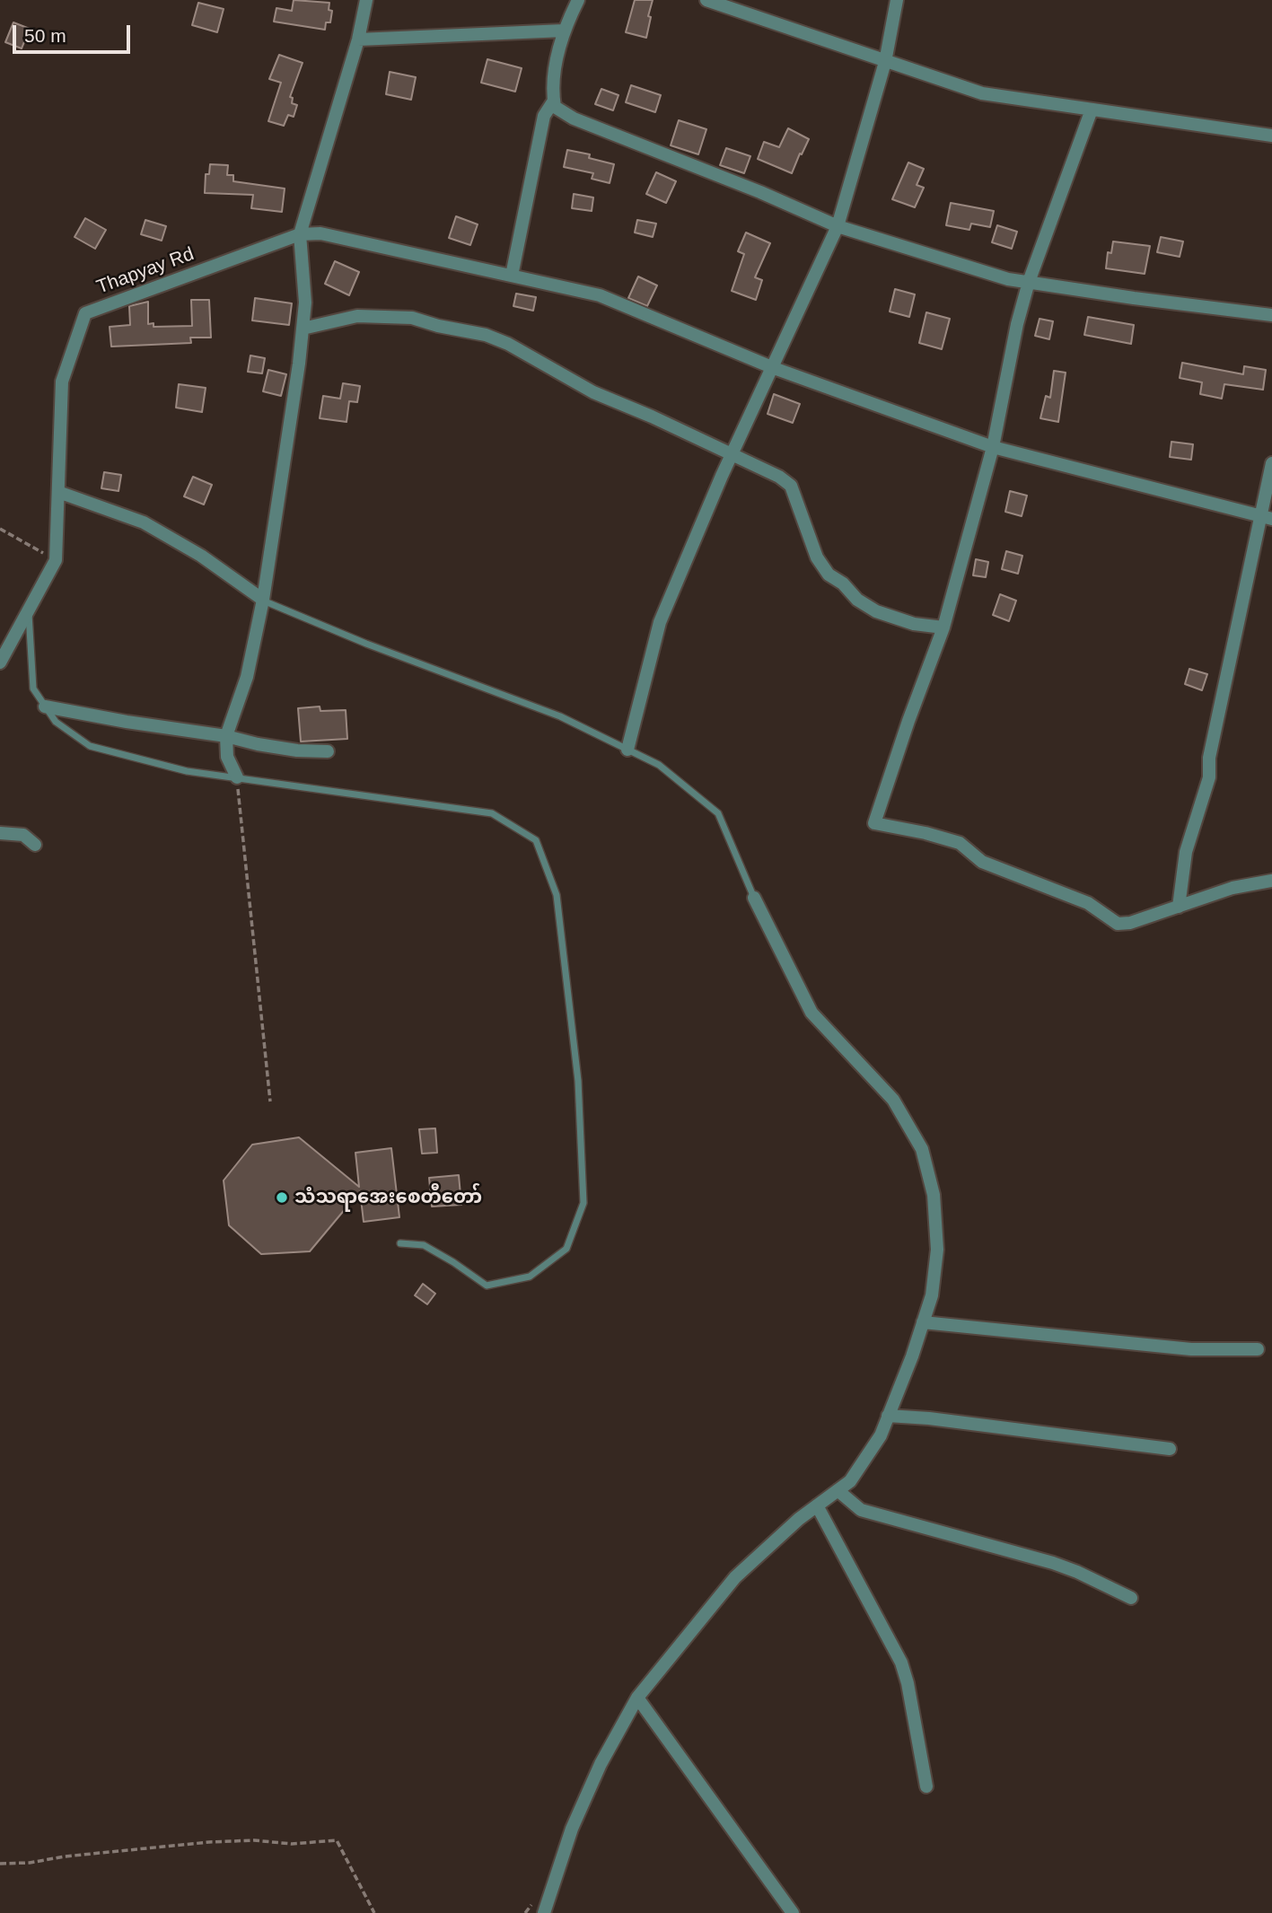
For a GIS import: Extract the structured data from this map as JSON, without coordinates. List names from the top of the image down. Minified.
{"streets":{"street":["Thapyay Rd"]},"places":["သံသရာအေးစေတီတော်"],"scale_bar":"50 m"}
